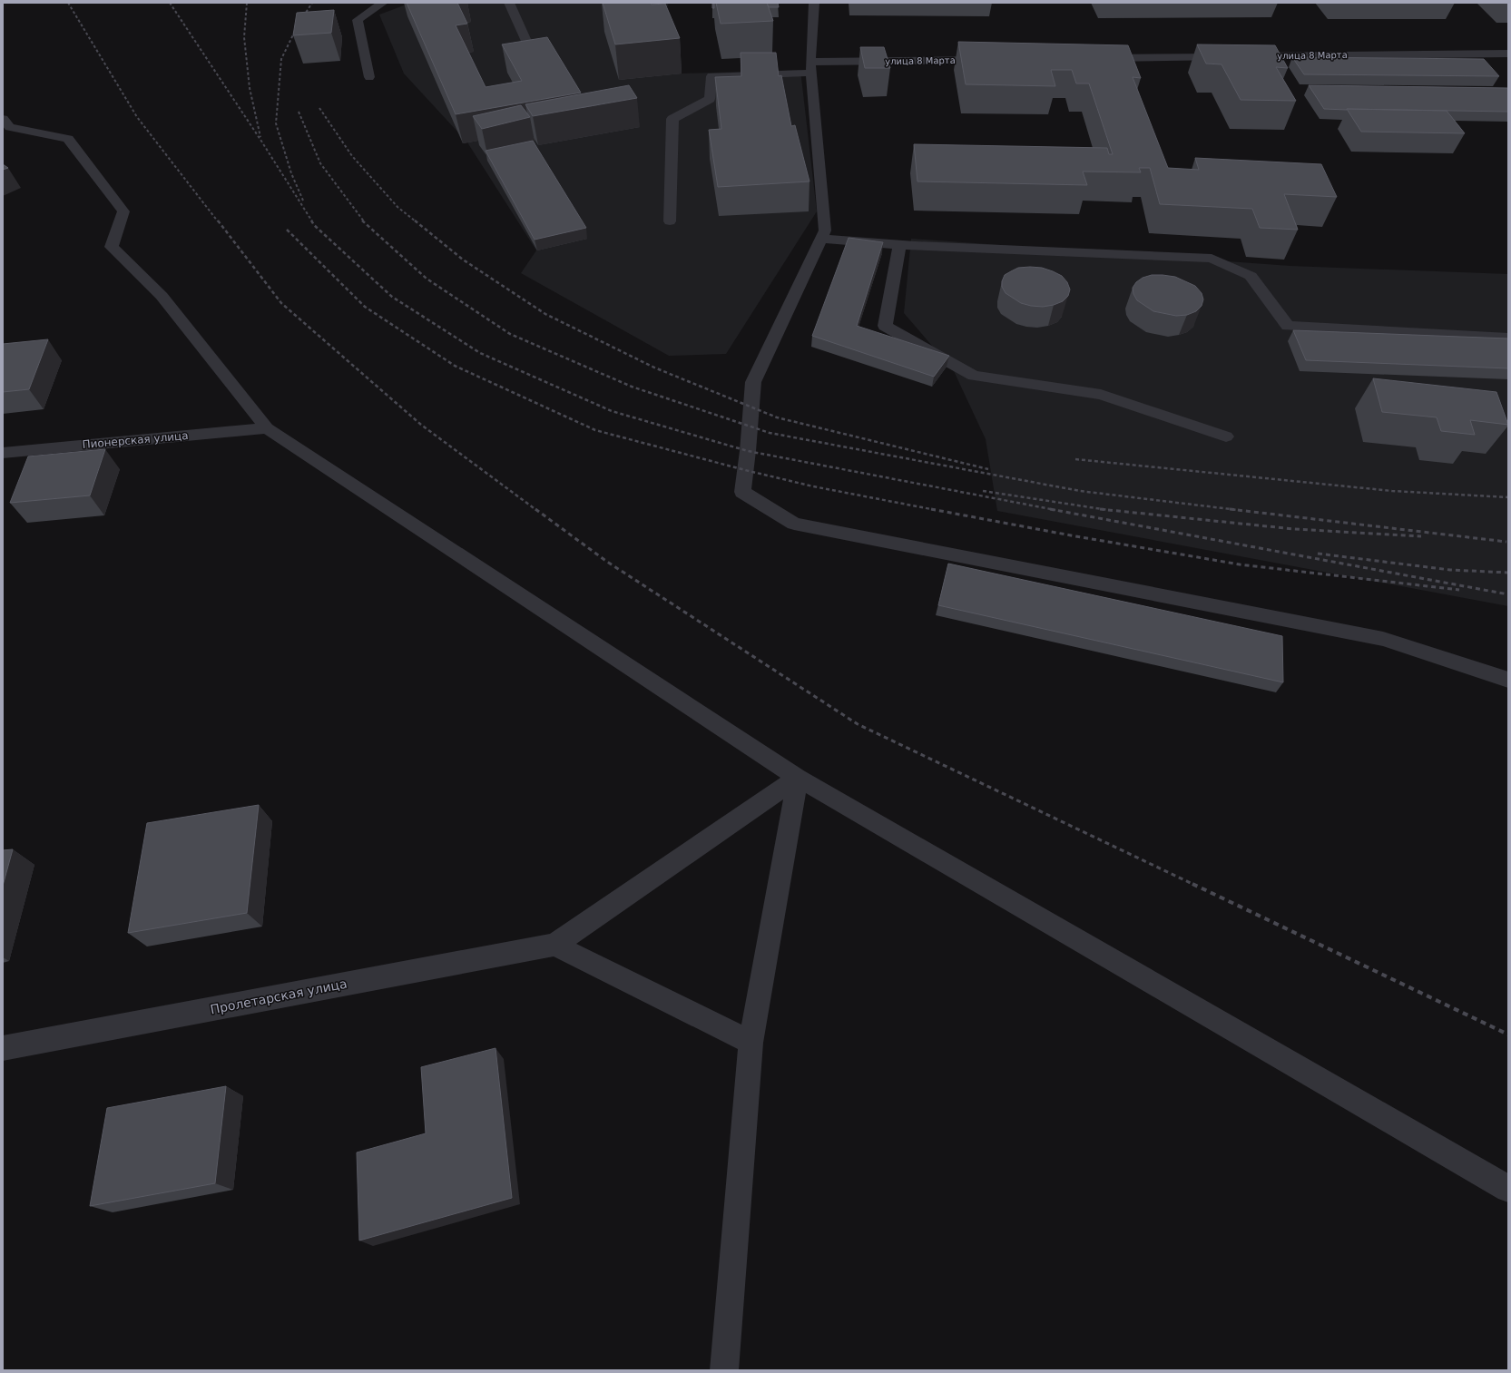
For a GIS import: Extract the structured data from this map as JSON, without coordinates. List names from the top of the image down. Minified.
{"streets":{"street":["улица 8 Марта","Пионерская улица","Пролетарская улица"]}}
